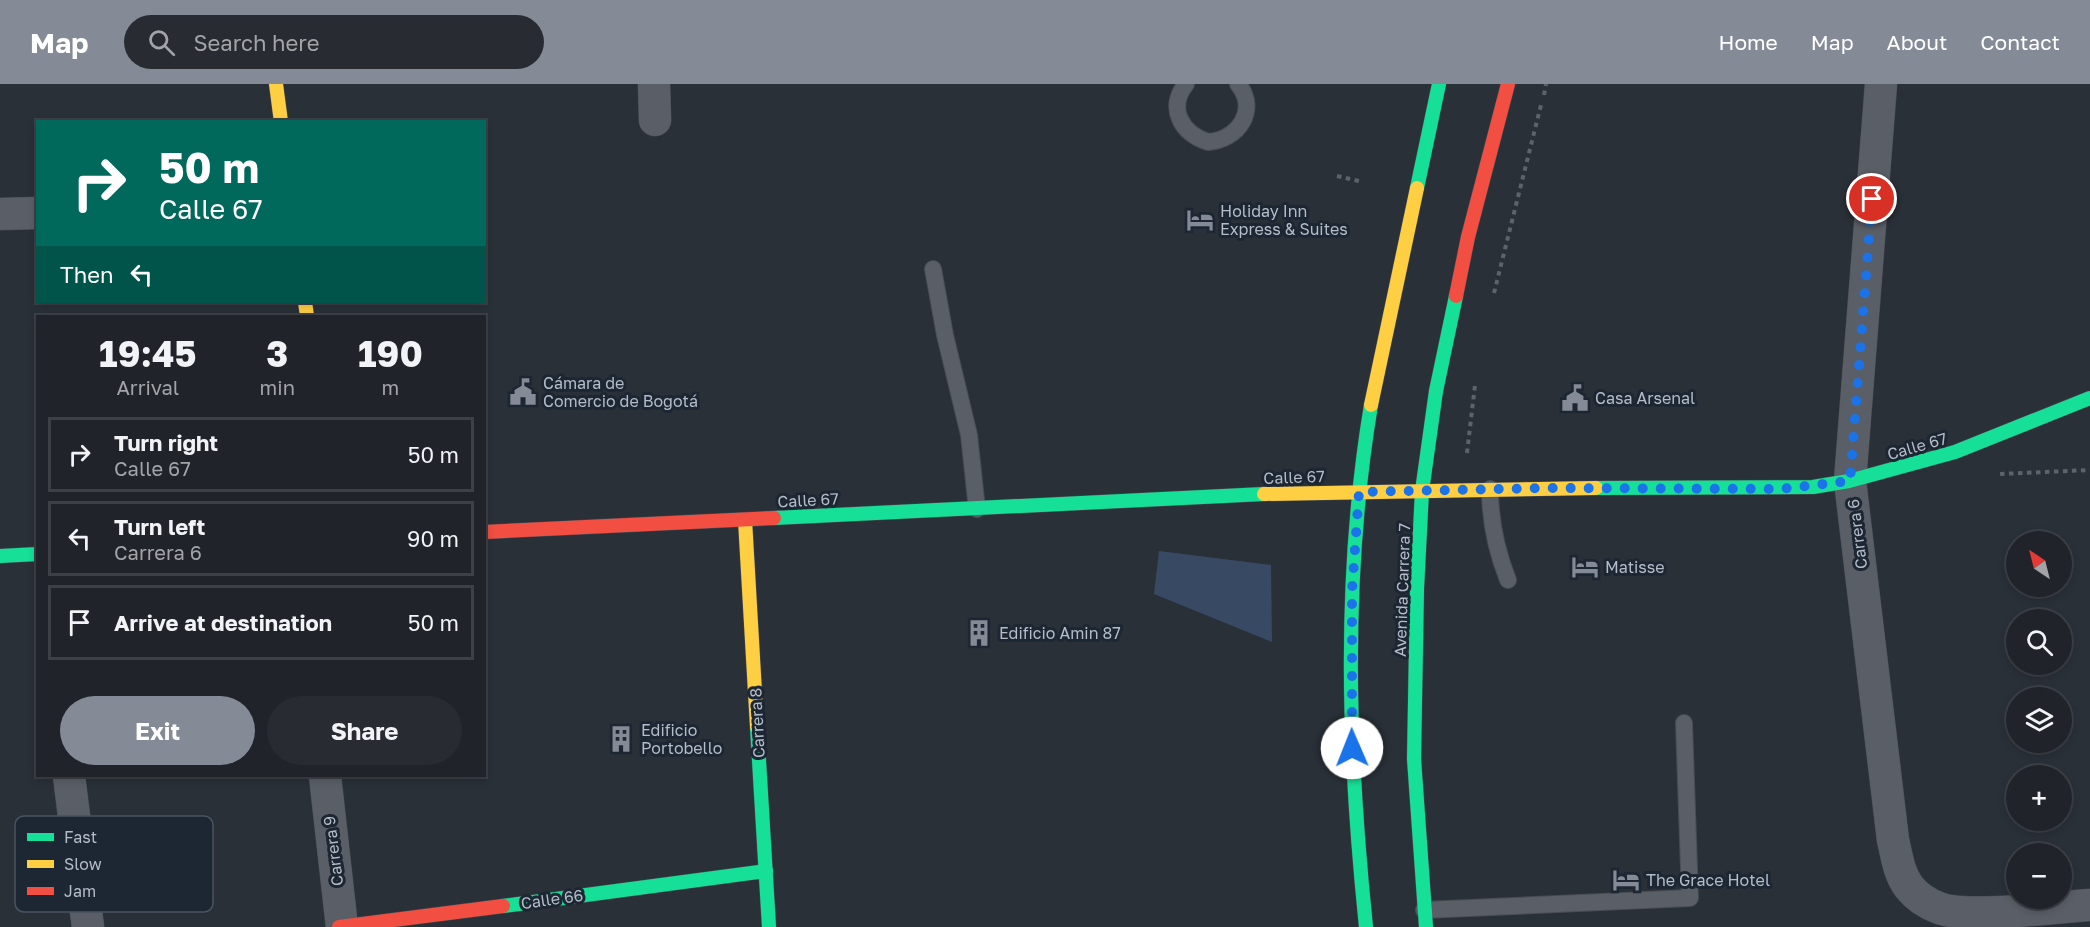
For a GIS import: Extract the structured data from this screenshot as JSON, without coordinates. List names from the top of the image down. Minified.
{"streets":{"main road":["Calle 67","Avenida Carrera 7","Carrera 8","Calle 66"],"street":["Carrera 6","Carrera 9"]},"crossings":[["Calle 67","Carrera 6"],["Calle 67","Avenida Carrera 7"],["Calle 67","Carrera 8"],["Carrera 8","Calle 66"],["Carrera 9","Calle 66"]],"places":{"hotel":["Holiday Inn Express & Suites","Matisse","The Grace Hotel"],"public building":["Cámara de Comercio de Bogotá","Casa Arsenal"],"building":["Edificio Amin 87","Edificio Portobello"]},"legend":["Fast","Slow","Jam"],"north":"top left","page":{"header":"Map","search":"Search here","nav":["Home","Map","About","Contact"],"turn":["50 m","Calle 67"],"then":"Then","eta":["19:45","Arrival","3","min","190","m"],"list":[{"name":"Turn right","note":"Calle 67","value":"50 m"},{"name":"Turn left","note":"Carrera 6","value":"90 m"},{"name":"Arrive at destination","value":"50 m"}],"map_buttons":["+","−"],"buttons":["Exit","Share"]}}
